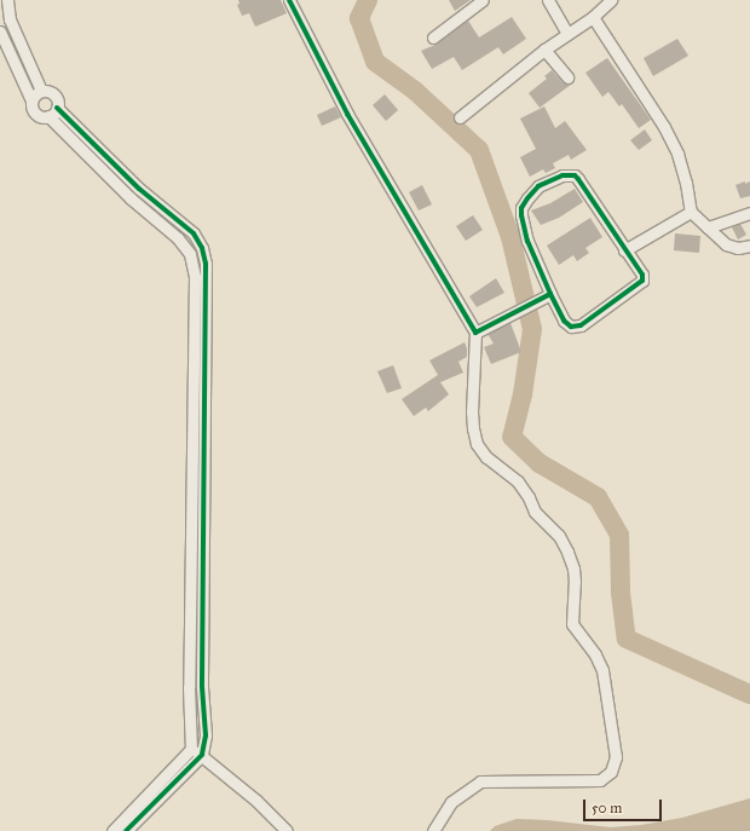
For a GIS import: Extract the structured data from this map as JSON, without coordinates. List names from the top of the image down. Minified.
{"scale_bar":"50 m"}
